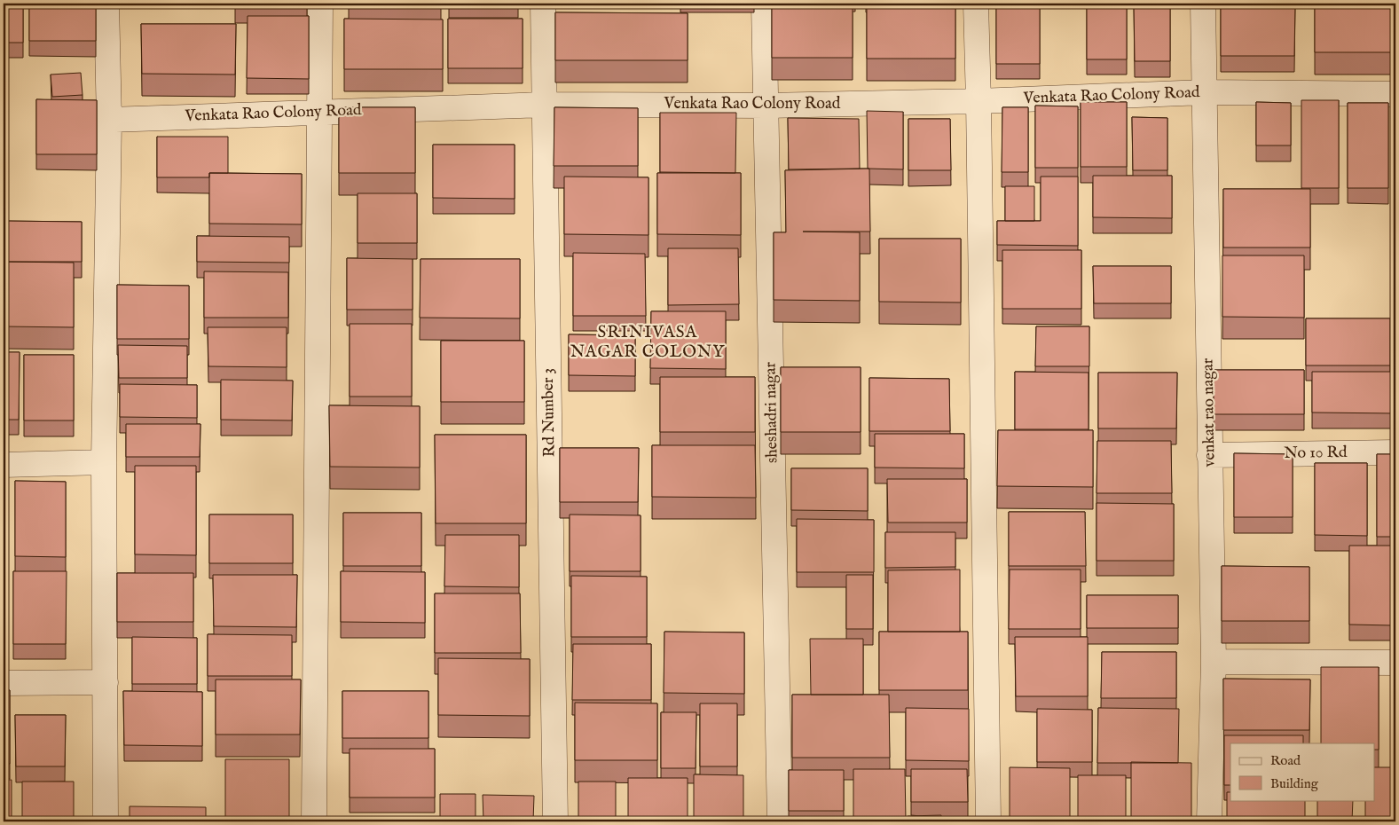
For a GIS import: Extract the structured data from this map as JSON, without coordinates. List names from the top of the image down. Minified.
{"streets":{"street":["Venkata Rao Colony Road","Rd Number 3","sheshadri nagar","venkat rao nagar","No 10 Rd"]},"crossings":[["Venkata Rao Colony Road","Rd Number 3"],["Venkata Rao Colony Road","sheshadri nagar"],["Venkata Rao Colony Road","venkat rao nagar"],["venkat rao nagar","No 10 Rd"]],"districts":["SRINIVASA NAGAR COLONY"],"legend":["Road","Building"]}
